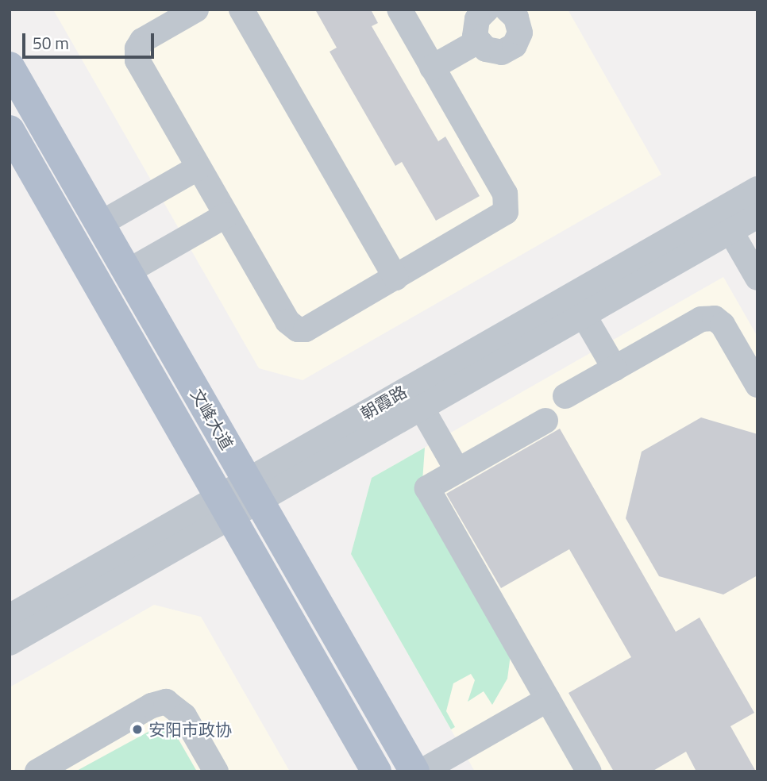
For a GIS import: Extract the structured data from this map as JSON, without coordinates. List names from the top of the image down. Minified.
{"streets":{"main road":["文峰大道"],"street":["朝霞路"]},"crossings":[["朝霞路","文峰大道"]],"places":["安阳市政协"],"scale_bar":"50 m"}
